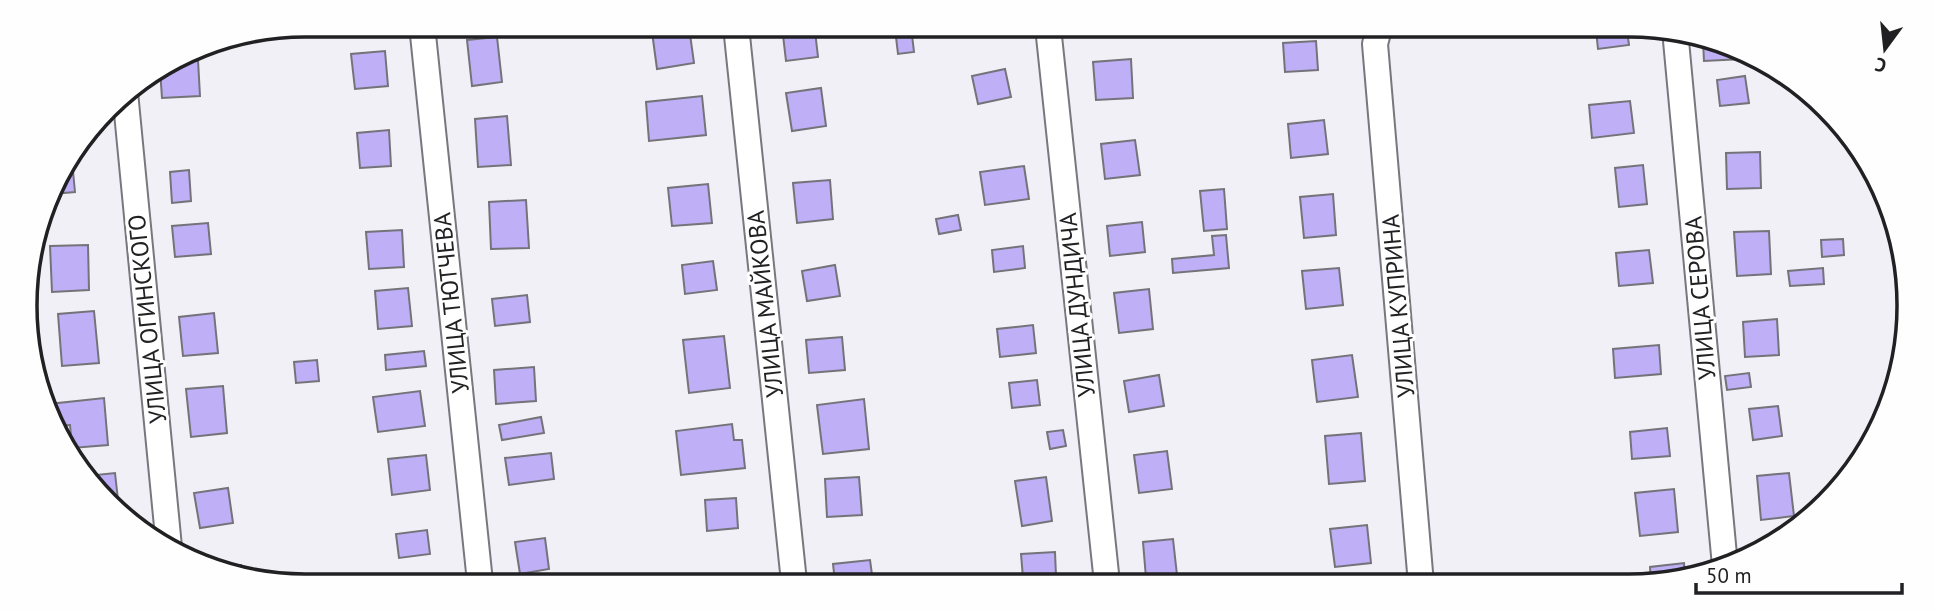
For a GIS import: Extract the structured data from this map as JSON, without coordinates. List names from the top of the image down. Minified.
{"streets":{"street":["УЛИЦА СЕРОВА","УЛИЦА ТЮТЧЕВА","УЛИЦА МАЙКОВА","УЛИЦА ДУНДИЧА","УЛИЦА КУПРИНА","УЛИЦА ОГИНСКОГО"]},"scale_bar":"50 m","north":"bottom"}
